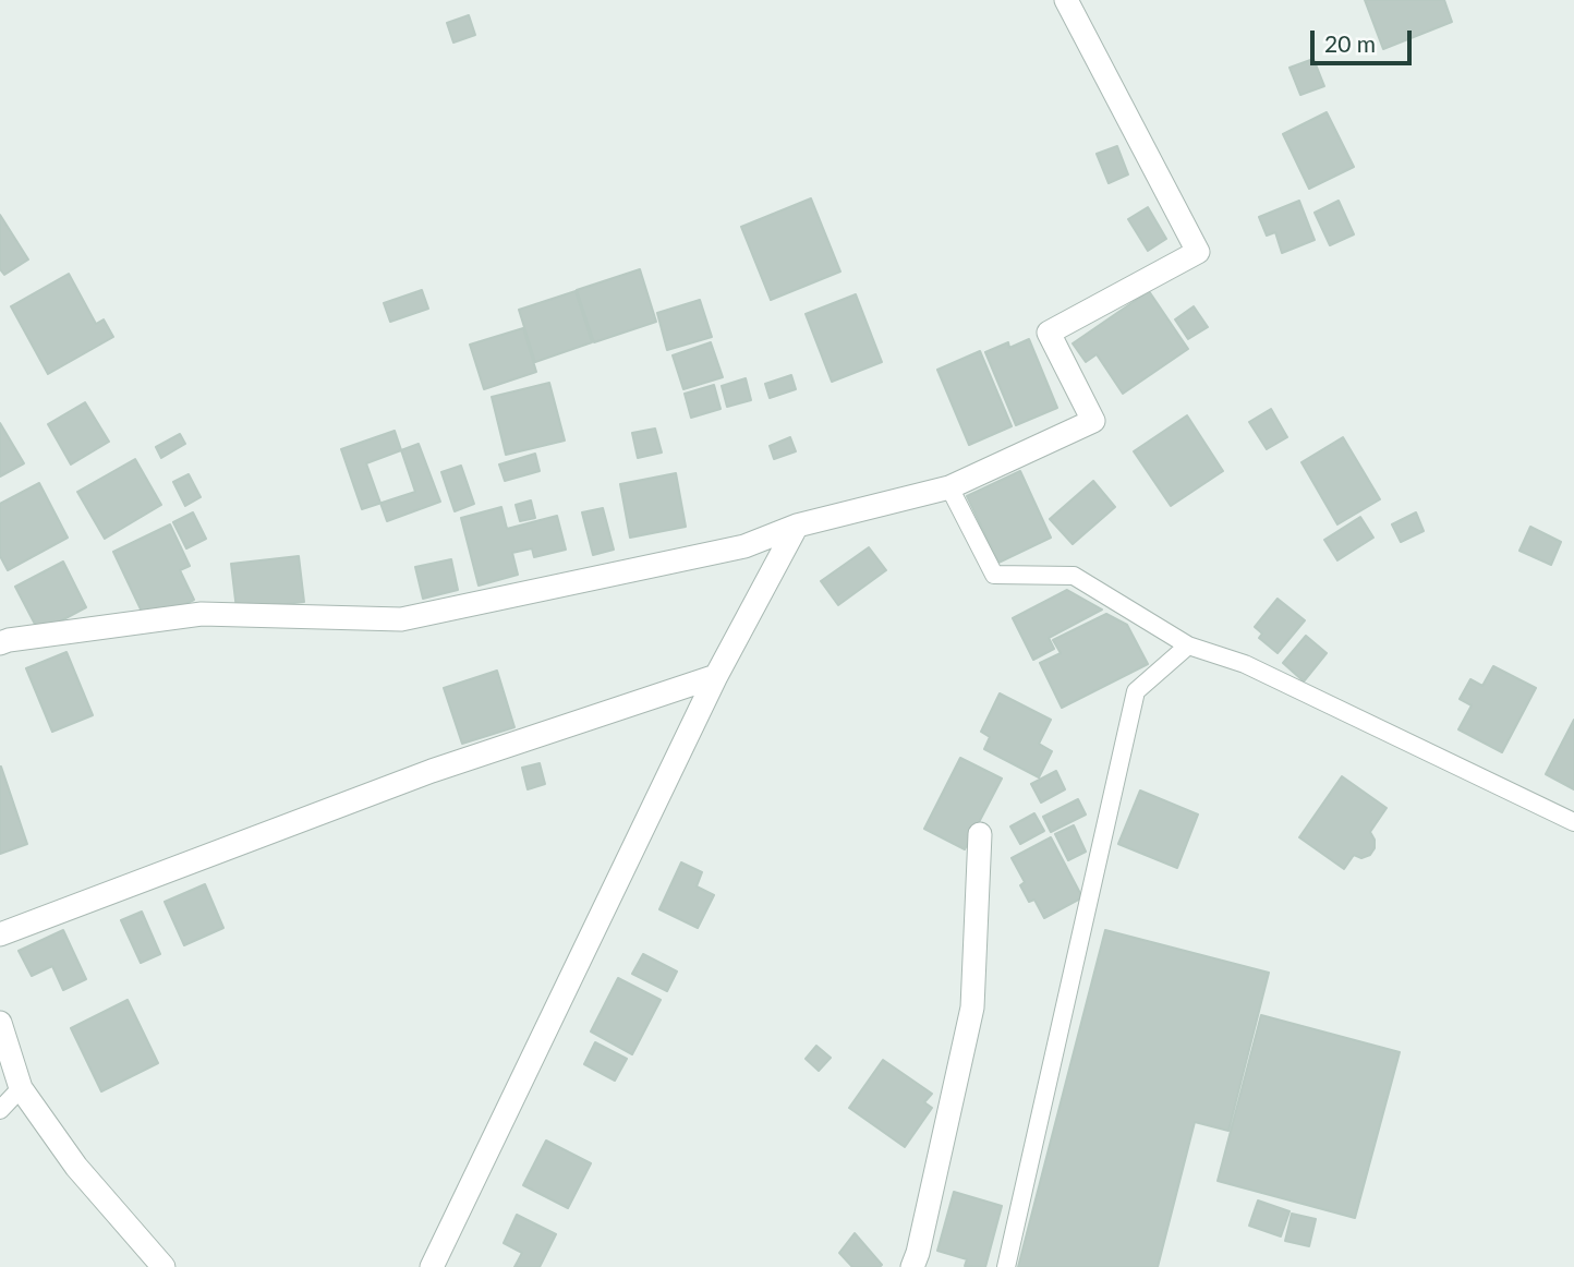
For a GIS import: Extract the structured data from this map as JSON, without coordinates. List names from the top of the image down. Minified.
{"scale_bar":"20 m"}
